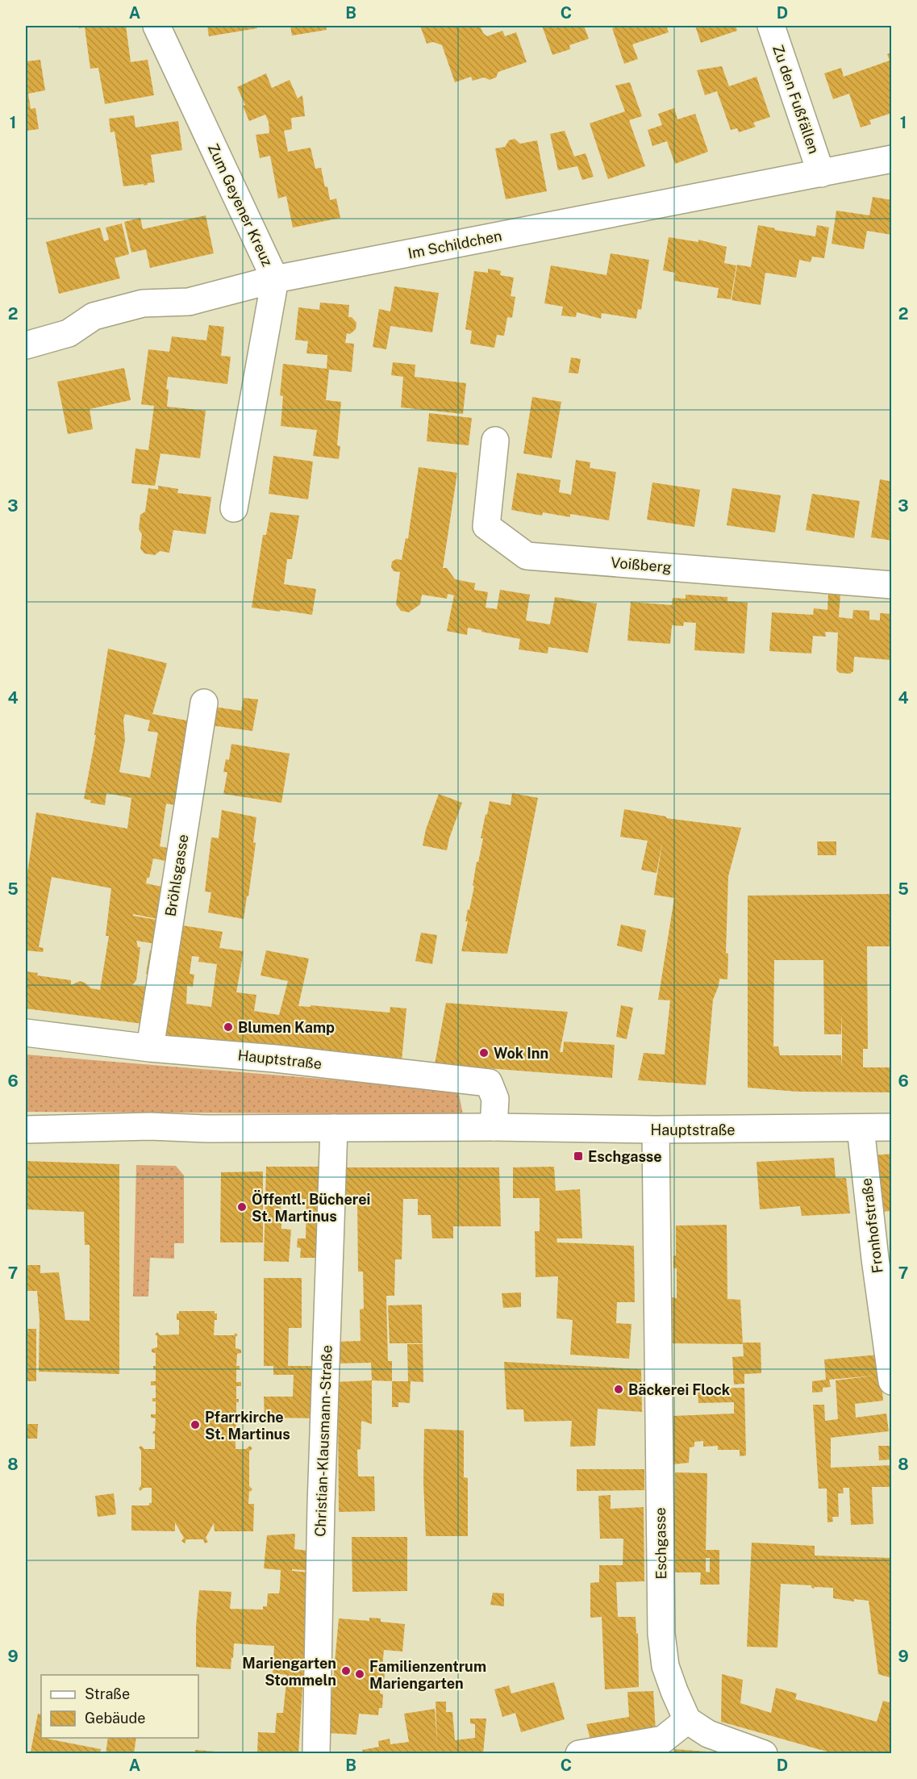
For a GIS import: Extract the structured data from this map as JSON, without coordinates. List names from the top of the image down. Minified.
{"streets":{"street":["Zu den Fußfällen","Zum Geyener Kreuz","Im Schildchen","Voißberg","Bröhlsgasse","Hauptstraße","Fronhofstraße","Christian-Klausmann-Straße","Eschgasse"]},"crossings":[["Zu den Fußfällen","Im Schildchen"],["Zum Geyener Kreuz","Im Schildchen"],["Bröhlsgasse","Hauptstraße"],["Hauptstraße","Fronhofstraße"],["Hauptstraße","Christian-Klausmann-Straße"],["Hauptstraße","Eschgasse"]],"places":{"other":["Blumen Kamp","Wok Inn","Öffentl. Bücherei St. Martinus","Bäckerei Flock","Pfarrkirche St. Martinus","Mariengarten Stommeln","Familienzentrum Mariengarten"],"transit":["Eschgasse"]},"legend":["Straße","Gebäude"],"grid":{"columns":["A","B","C","D"],"rows":["1","2","3","4","5","6","7","8","9"]}}
